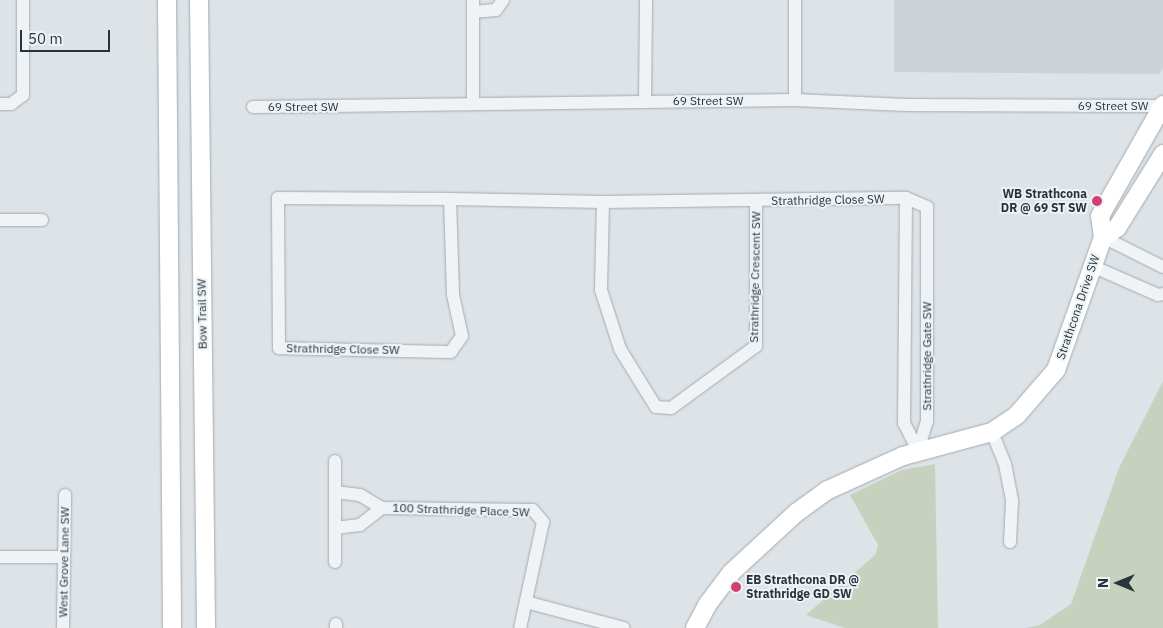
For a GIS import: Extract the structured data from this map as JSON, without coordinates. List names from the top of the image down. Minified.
{"streets":{"main road":["Strathcona Drive SW","Bow Trail SW"],"street":["69 Street SW","Strathridge Close SW","Strathridge Crescent SW","Strathridge Gate SW","100 Strathridge Place SW","West Grove Lane SW"]},"crossings":[["69 Street SW","Strathcona Drive SW"],["Strathridge Close SW","Strathridge Crescent SW"],["Strathridge Close SW","Strathridge Gate SW"],["Strathcona Drive SW","Strathridge Gate SW"]],"places":["WB Strathcona DR @ 69 ST SW","EB Strathcona DR @ Strathridge GD SW"],"scale_bar":"50 m","north":"left"}
